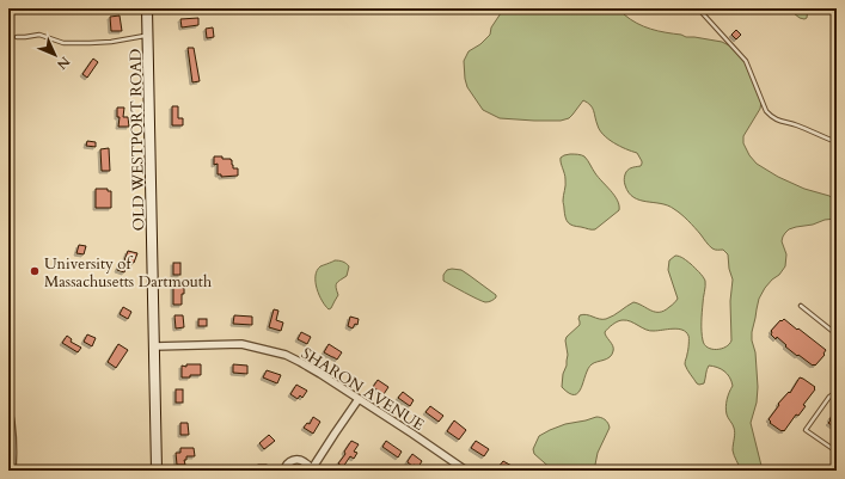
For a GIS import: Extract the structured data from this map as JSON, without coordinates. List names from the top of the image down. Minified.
{"streets":{"main road":["OLD WESTPORT ROAD"],"street":["SHARON AVENUE"]},"crossings":[["OLD WESTPORT ROAD","SHARON AVENUE"]],"places":["University of Massachusetts Dartmouth"],"north":"bottom right"}
